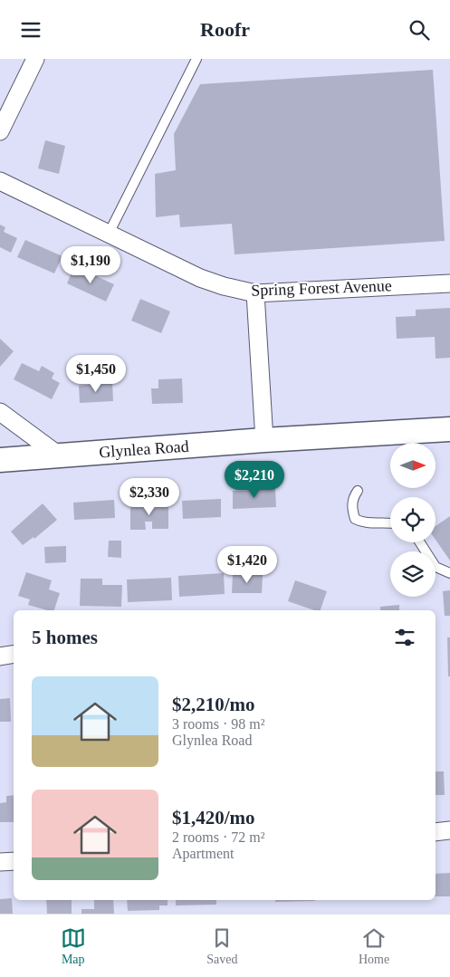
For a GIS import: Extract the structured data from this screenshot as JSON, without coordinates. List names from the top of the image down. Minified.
{"streets":{"street":["Spring Forest Avenue","Glynlea Road"]},"north":"right","page":{"header":"Roofr","price":["$1,190","$1,450","$2,210","$2,330","$1,420"],"heading":"5 homes","list":[{"name":"$2,210/mo","note":"3 rooms · 98 m² · Glynlea Road"},{"name":"$1,420/mo","note":"2 rooms · 72 m² · Apartment"}],"tabs":["Map","Saved","Home"]}}
